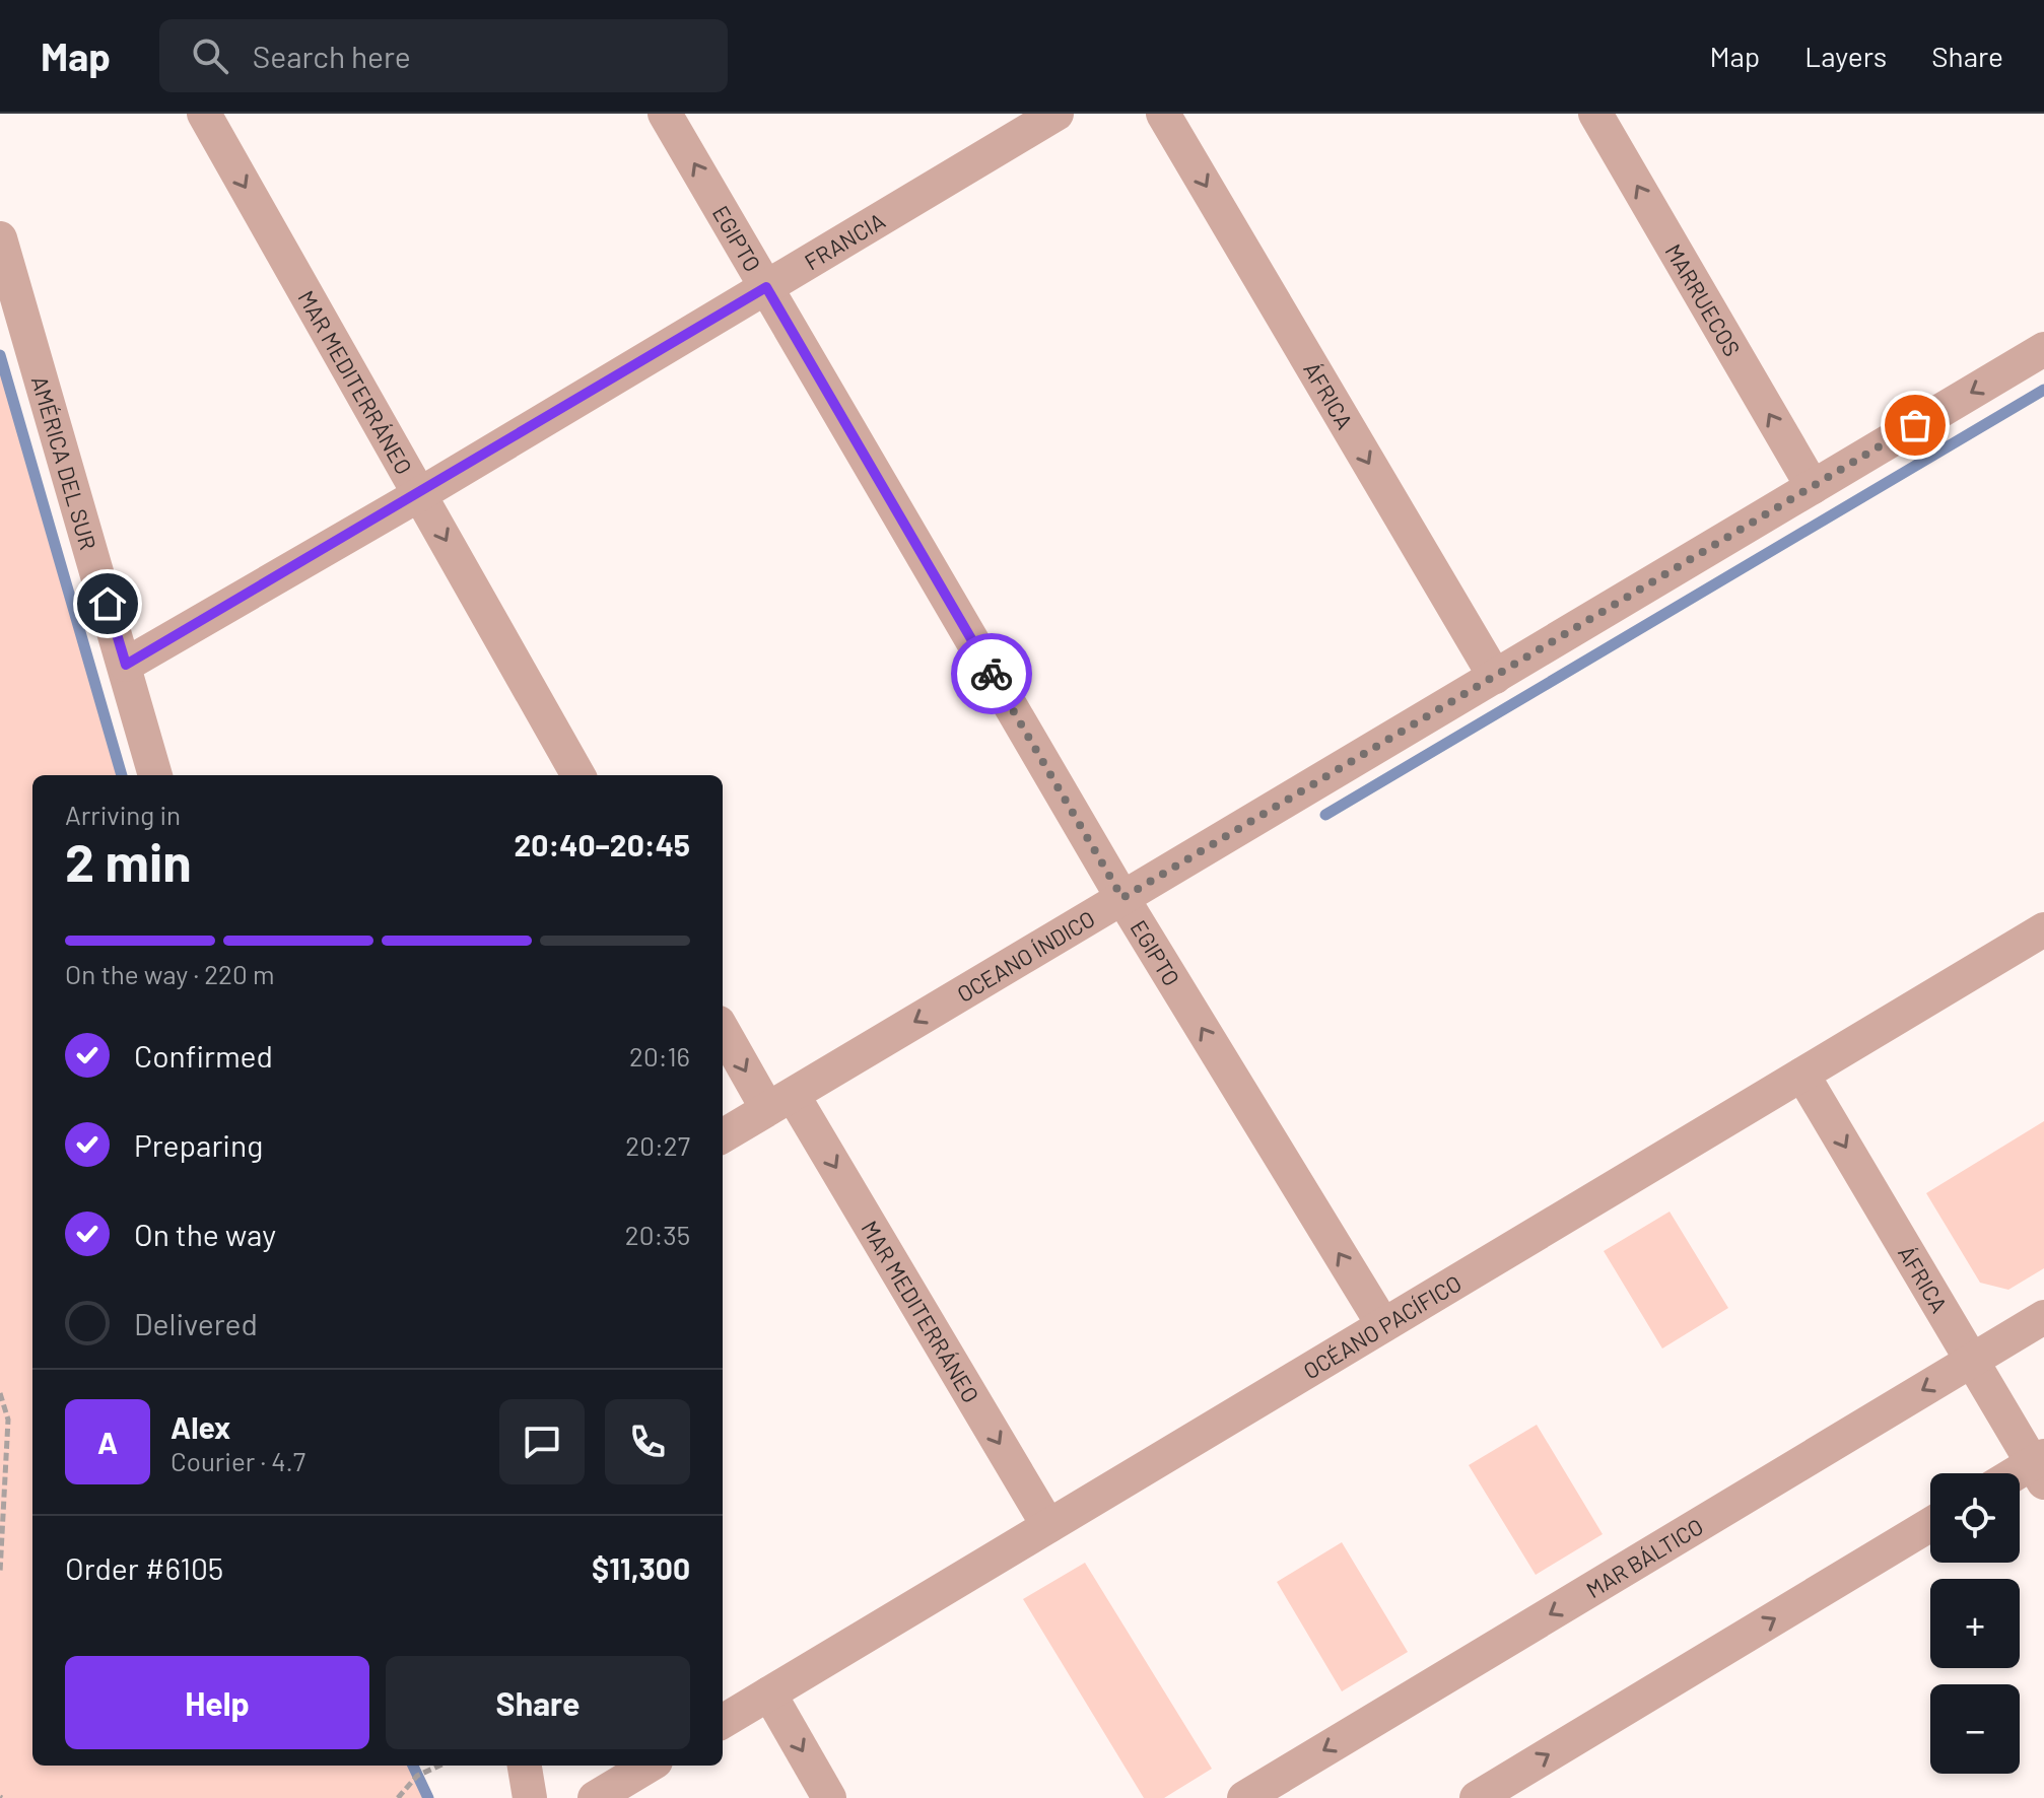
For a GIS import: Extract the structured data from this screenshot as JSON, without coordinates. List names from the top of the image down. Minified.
{"streets":{"street":["EGIPTO","FRANCIA","MARRUECOS","MAR MEDITERRÁNEO","ÁFRICA","AMÉRICA DEL SUR","OCEANO ÍNDICO","OCÉANO PACÍFICO","MAR BÁLTICO"]},"crossings":[["EGIPTO","FRANCIA"],["EGIPTO","OCEANO ÍNDICO"],["EGIPTO","OCÉANO PACÍFICO"],["FRANCIA","MAR MEDITERRÁNEO"],["FRANCIA","AMÉRICA DEL SUR"],["MARRUECOS","OCEANO ÍNDICO"],["MAR MEDITERRÁNEO","OCEANO ÍNDICO"],["MAR MEDITERRÁNEO","OCÉANO PACÍFICO"],["ÁFRICA","OCEANO ÍNDICO"],["ÁFRICA","OCÉANO PACÍFICO"],["ÁFRICA","MAR BÁLTICO"]],"one_way":["EGIPTO","MARRUECOS","MAR MEDITERRÁNEO","ÁFRICA","OCEANO ÍNDICO"],"page":{"header":"Map","search":"Search here","nav":["Map","Layers","Share"],"heading":["2 min","Arriving in","20:40–20:45"],"panel":["Alex","Courier · 4.7","Order #6105","$11,300"],"bar":"On the way · 220 m","list":[["Confirmed","20:16"],["Preparing","20:27"],["On the way","20:35"],"Delivered"],"round":"A","map_buttons":["+","−"],"buttons":["Help","Share"]}}
